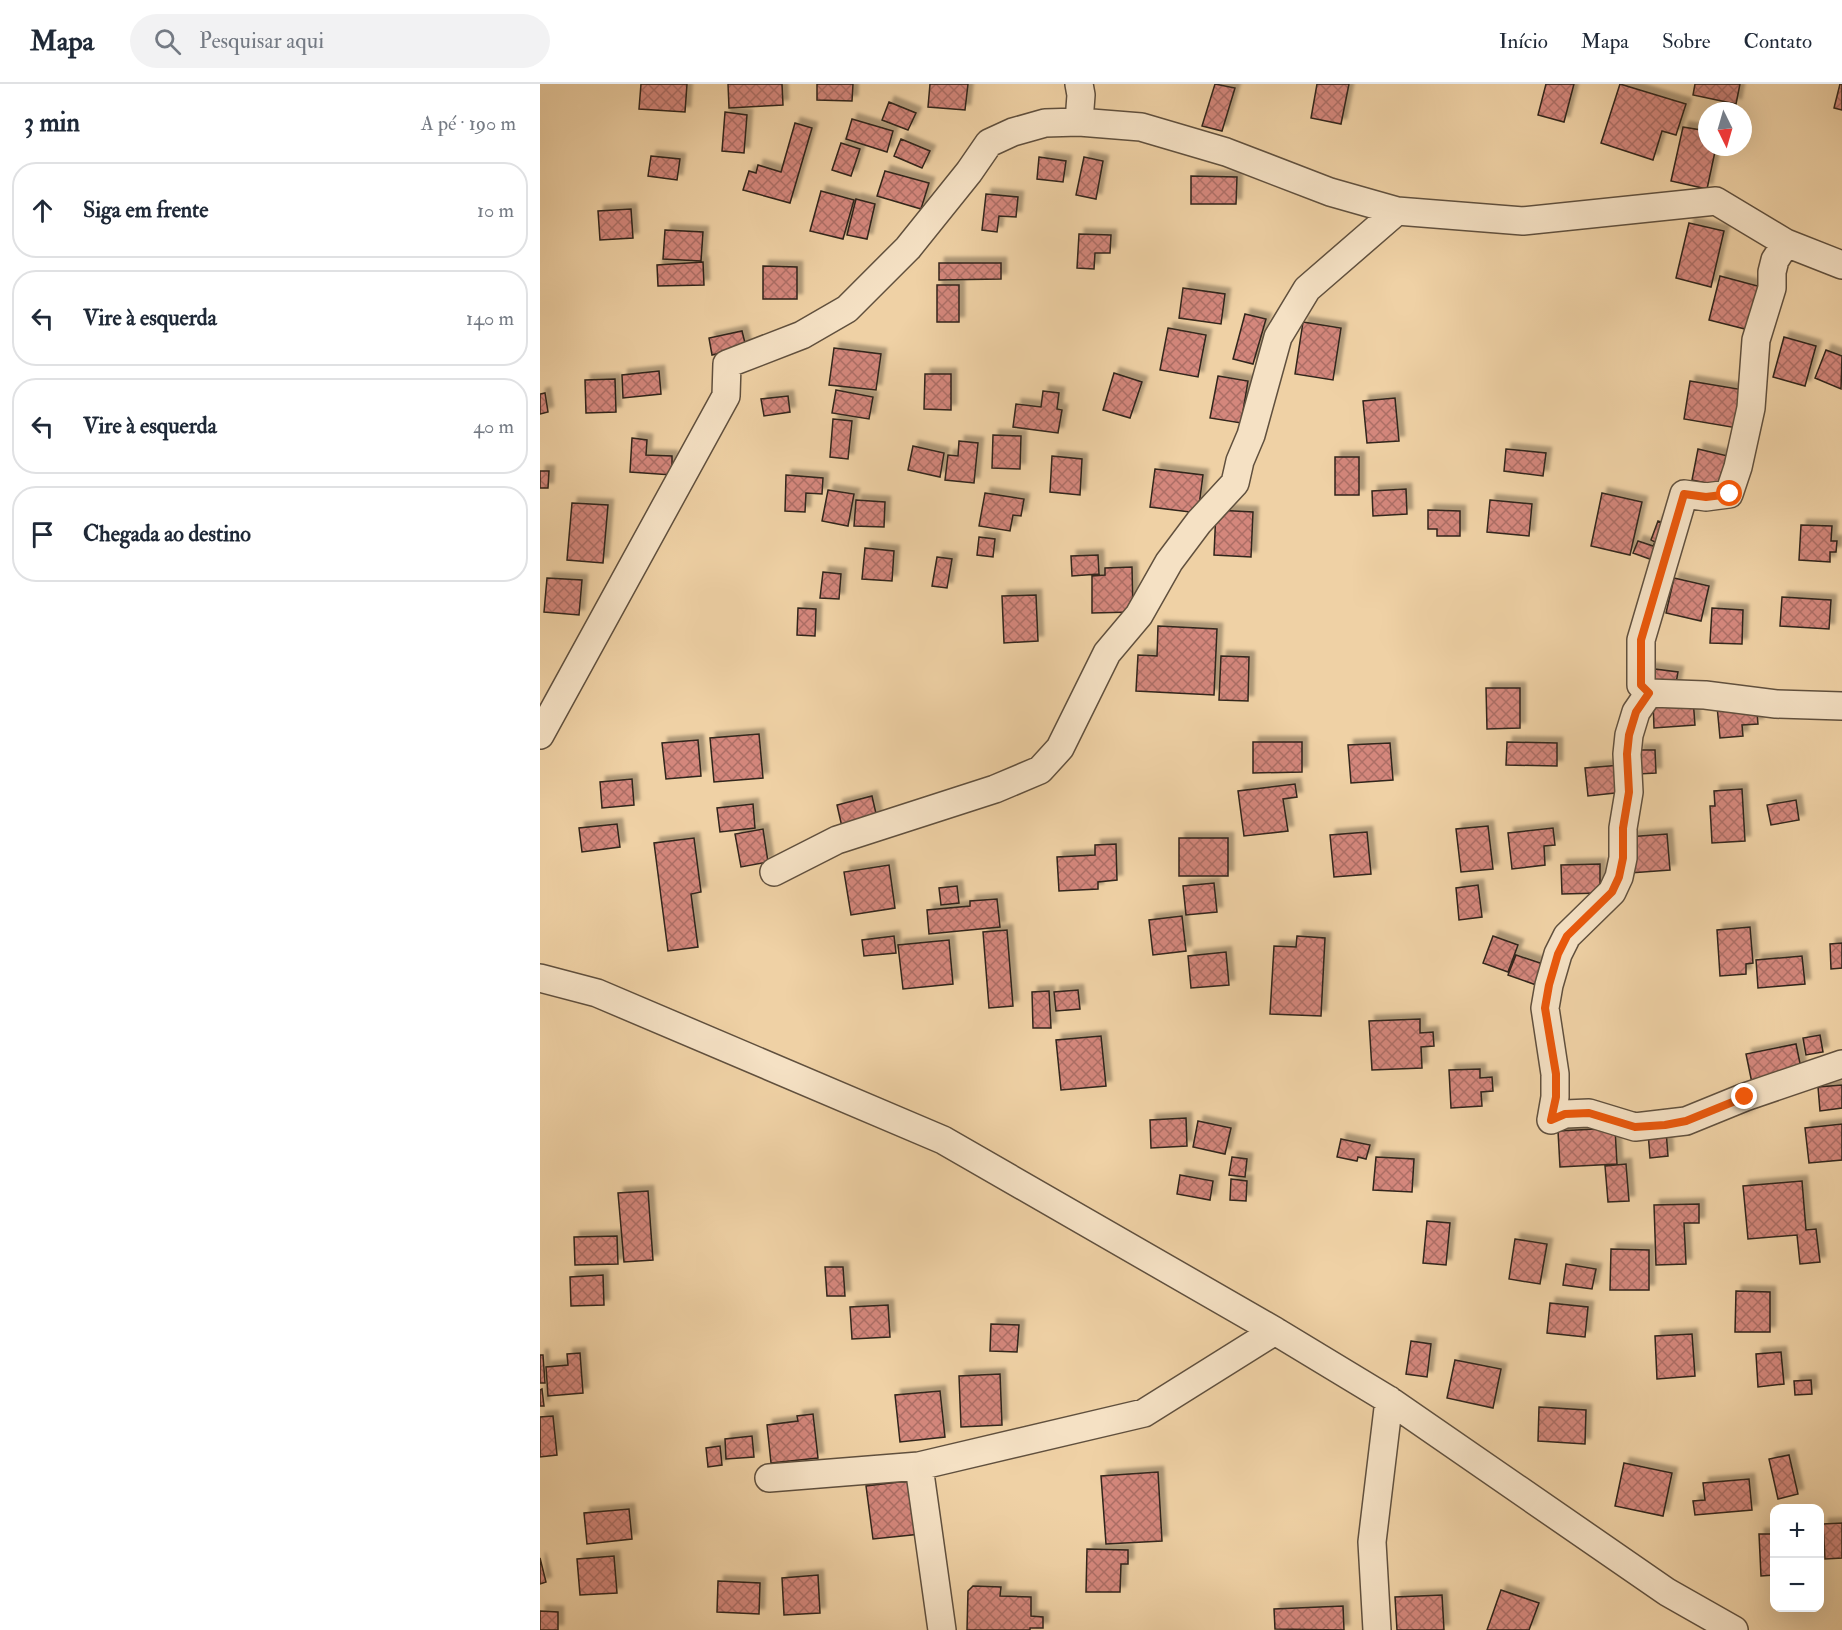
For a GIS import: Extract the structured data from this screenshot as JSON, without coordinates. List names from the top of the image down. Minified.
{"north":"bottom","page":{"header":"Mapa","search":"Pesquisar aqui","nav":["Início","Mapa","Sobre","Contato"],"heading":["3 min","A pé · 190 m"],"list":[["Siga em frente","10 m"],["Vire à esquerda","140 m"],["Vire à esquerda","40 m"],"Chegada ao destino"],"map_buttons":["+","−"]}}
